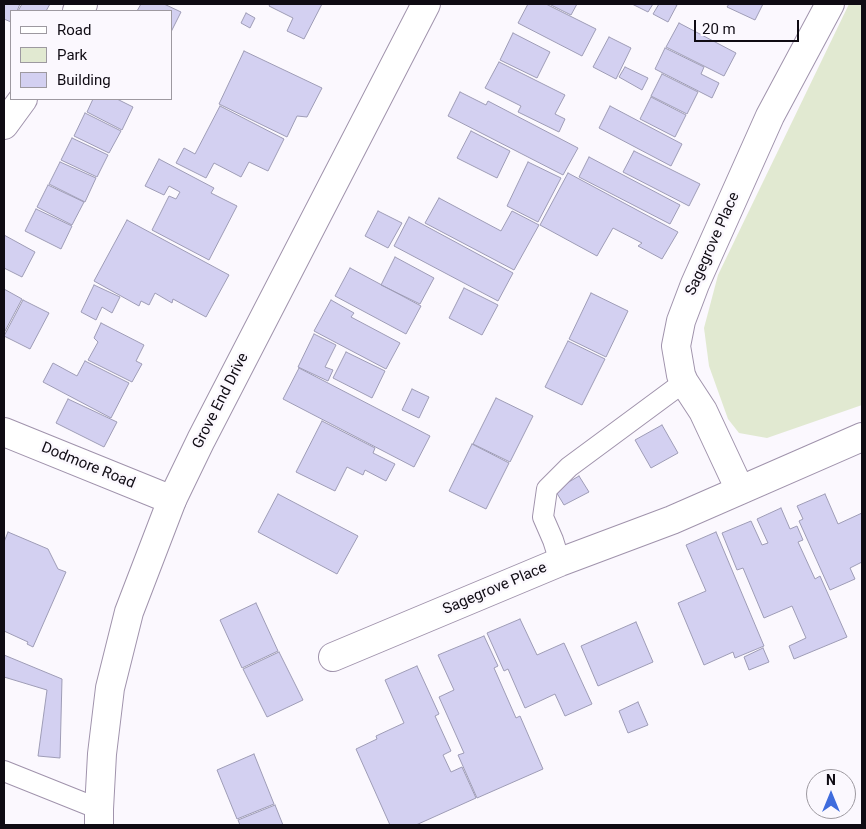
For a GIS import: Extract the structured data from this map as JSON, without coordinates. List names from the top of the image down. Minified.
{"streets":{"street":["Sagegrove Place","Grove End Drive","Dodmore Road"]},"crossings":[["Grove End Drive","Dodmore Road"]],"legend":["Road","Park","Building"],"scale_bar":"20 m","north":"top"}
